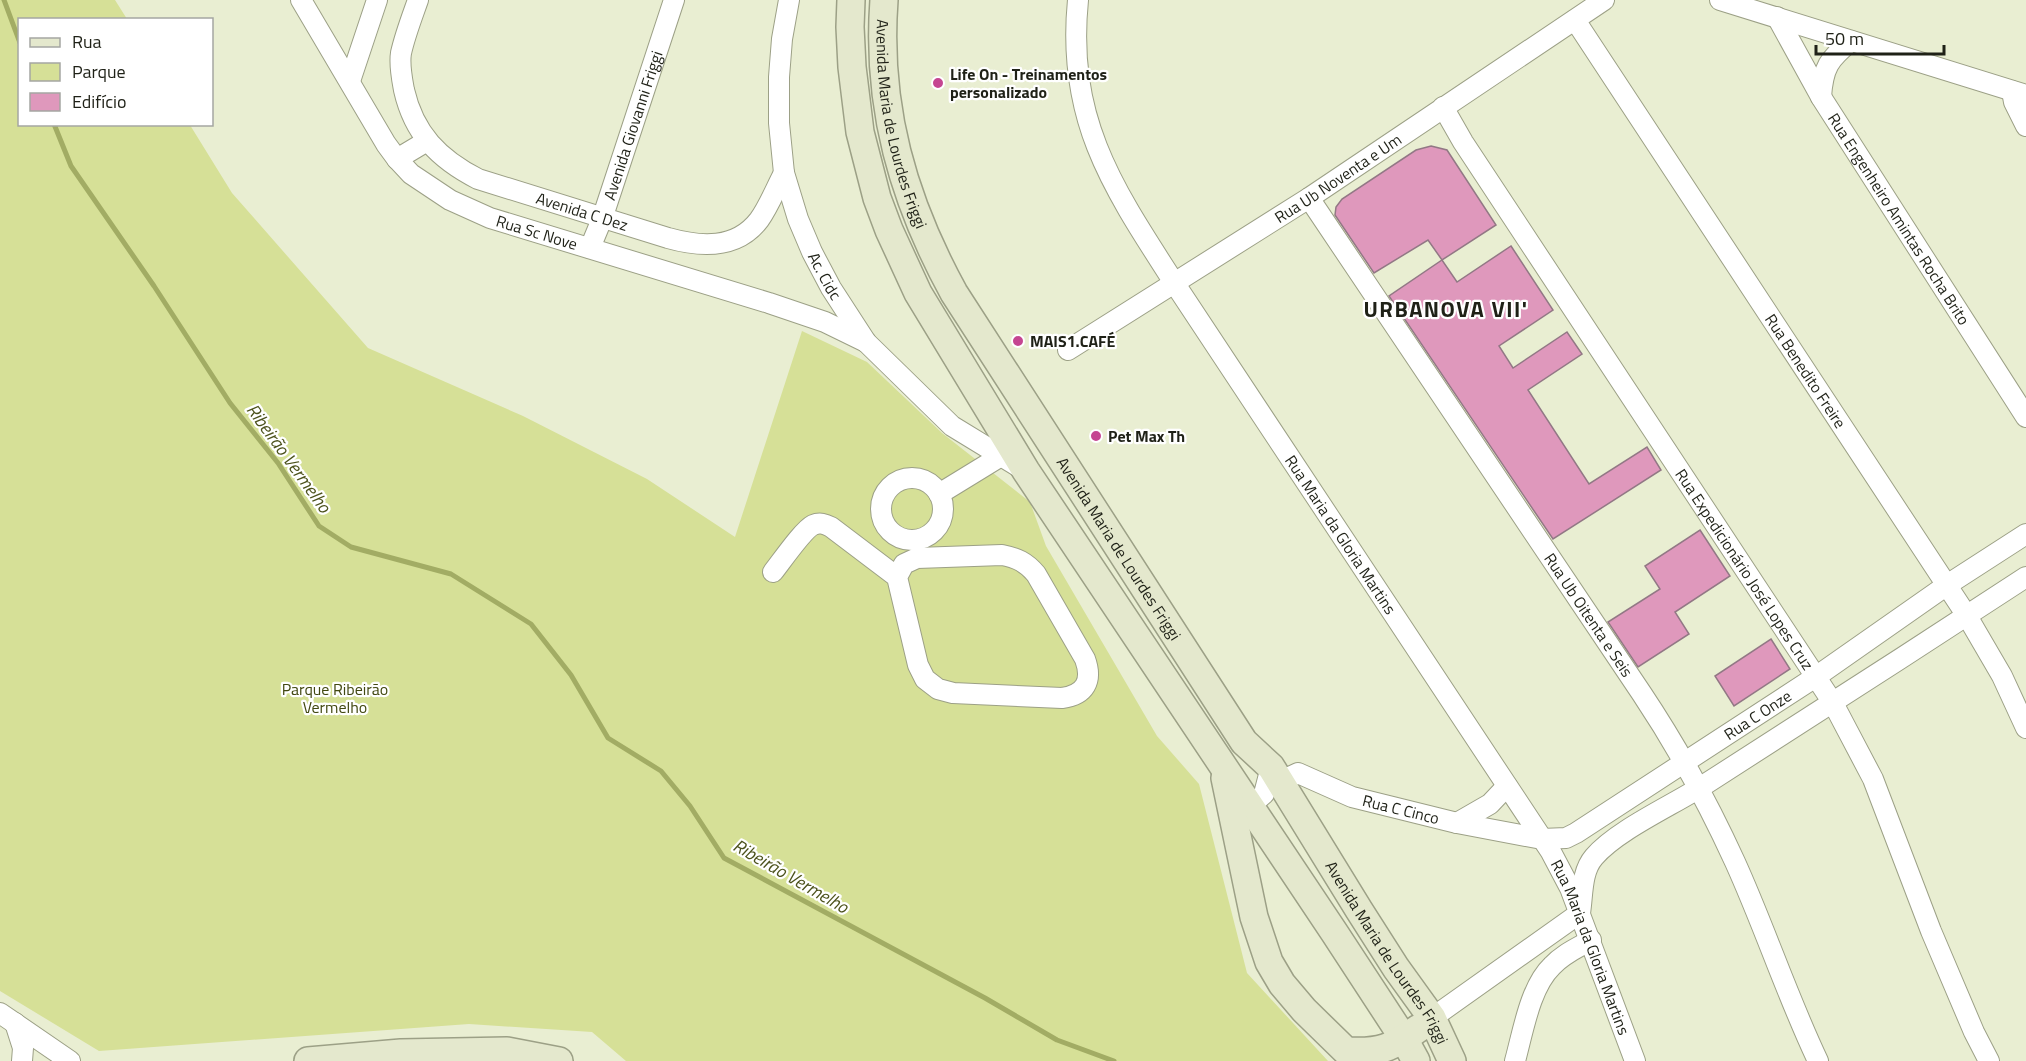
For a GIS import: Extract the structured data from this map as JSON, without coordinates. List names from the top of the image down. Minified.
{"streets":{"street":["Avenida Maria de Lourdes Friggi","Avenida Giovanni Friggi","Rua Ub Noventa e Um","Avenida C Dez","Rua Engenheiro Amintas Rocha Brito","Rua Sc Nove","Ac. Cidc","Rua Benedito Freire","Rua Maria da Gloria Martins","Rua Expedicionário José Lopes Cruz","Rua Ub Oitenta e Seis","Rua C Onze","Rua C Cinco"]},"crossings":[["Avenida Maria de Lourdes Friggi","Ac. Cidc"],["Avenida Maria de Lourdes Friggi","Rua C Cinco"],["Avenida Giovanni Friggi","Avenida C Dez"],["Avenida Giovanni Friggi","Rua Sc Nove"],["Rua Ub Noventa e Um","Rua Benedito Freire"],["Rua Ub Noventa e Um","Rua Maria da Gloria Martins"],["Rua Ub Noventa e Um","Rua Expedicionário José Lopes Cruz"],["Rua Ub Noventa e Um","Rua Ub Oitenta e Seis"],["Avenida C Dez","Ac. Cidc"],["Rua Sc Nove","Ac. Cidc"],["Rua Benedito Freire","Rua C Onze"],["Rua Maria da Gloria Martins","Rua C Onze"],["Rua Maria da Gloria Martins","Rua C Cinco"],["Rua Expedicionário José Lopes Cruz","Rua C Onze"],["Rua Ub Oitenta e Seis","Rua C Onze"],["Rua C Onze","Rua C Cinco"]],"districts":["URBANOVA VII'"],"water":["Ribeirão Vermelho"],"parks":["Parque Ribeirão Vermelho"],"places":["Life On - Treinamentos personalizado","MAIS1.CAFÉ","Pet Max Th"],"legend":["Rua","Parque","Edifício"],"scale_bar":"50 m"}
